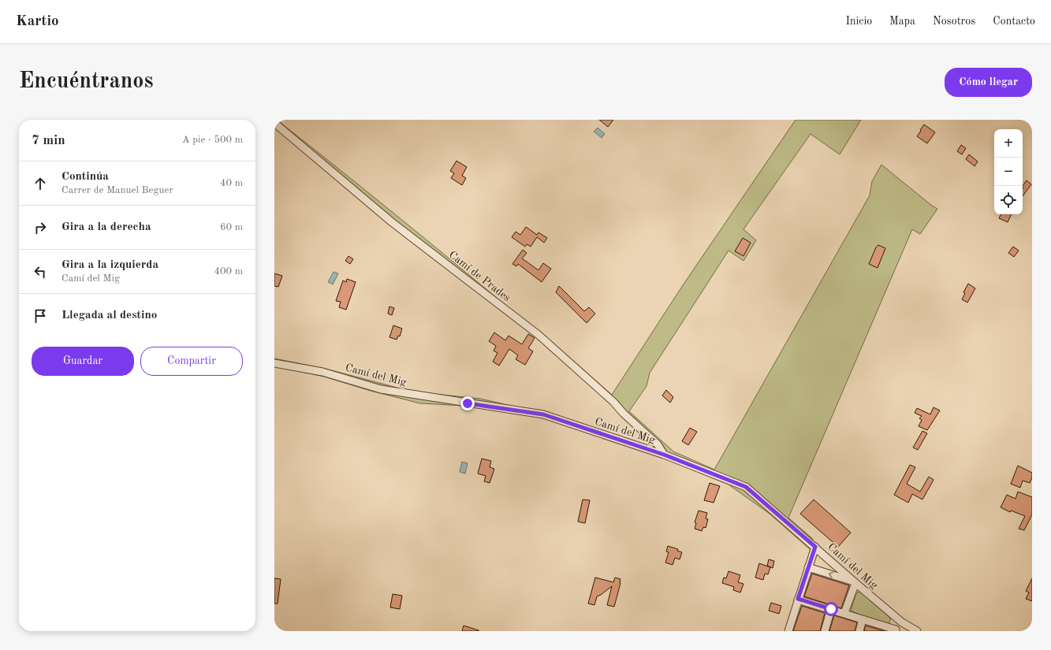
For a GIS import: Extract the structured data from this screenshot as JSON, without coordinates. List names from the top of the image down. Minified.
{"streets":{"street":["Camí de Prades","Camí del Mig"]},"crossings":[["Camí de Prades","Camí del Mig"]],"page":{"header":"Kartio","nav":["Inicio","Mapa","Nosotros","Contacto"],"buttons":["Cómo llegar",["Guardar","Compartir"]],"title":"Encuéntranos","heading":["7 min","A pie · 500 m"],"map_buttons":["+","−"],"list":[["Continúa","Carrer de Manuel Beguer","40 m"],["Gira a la derecha","60 m"],["Gira a la izquierda","Camí del Mig","400 m"],"Llegada al destino"]}}
